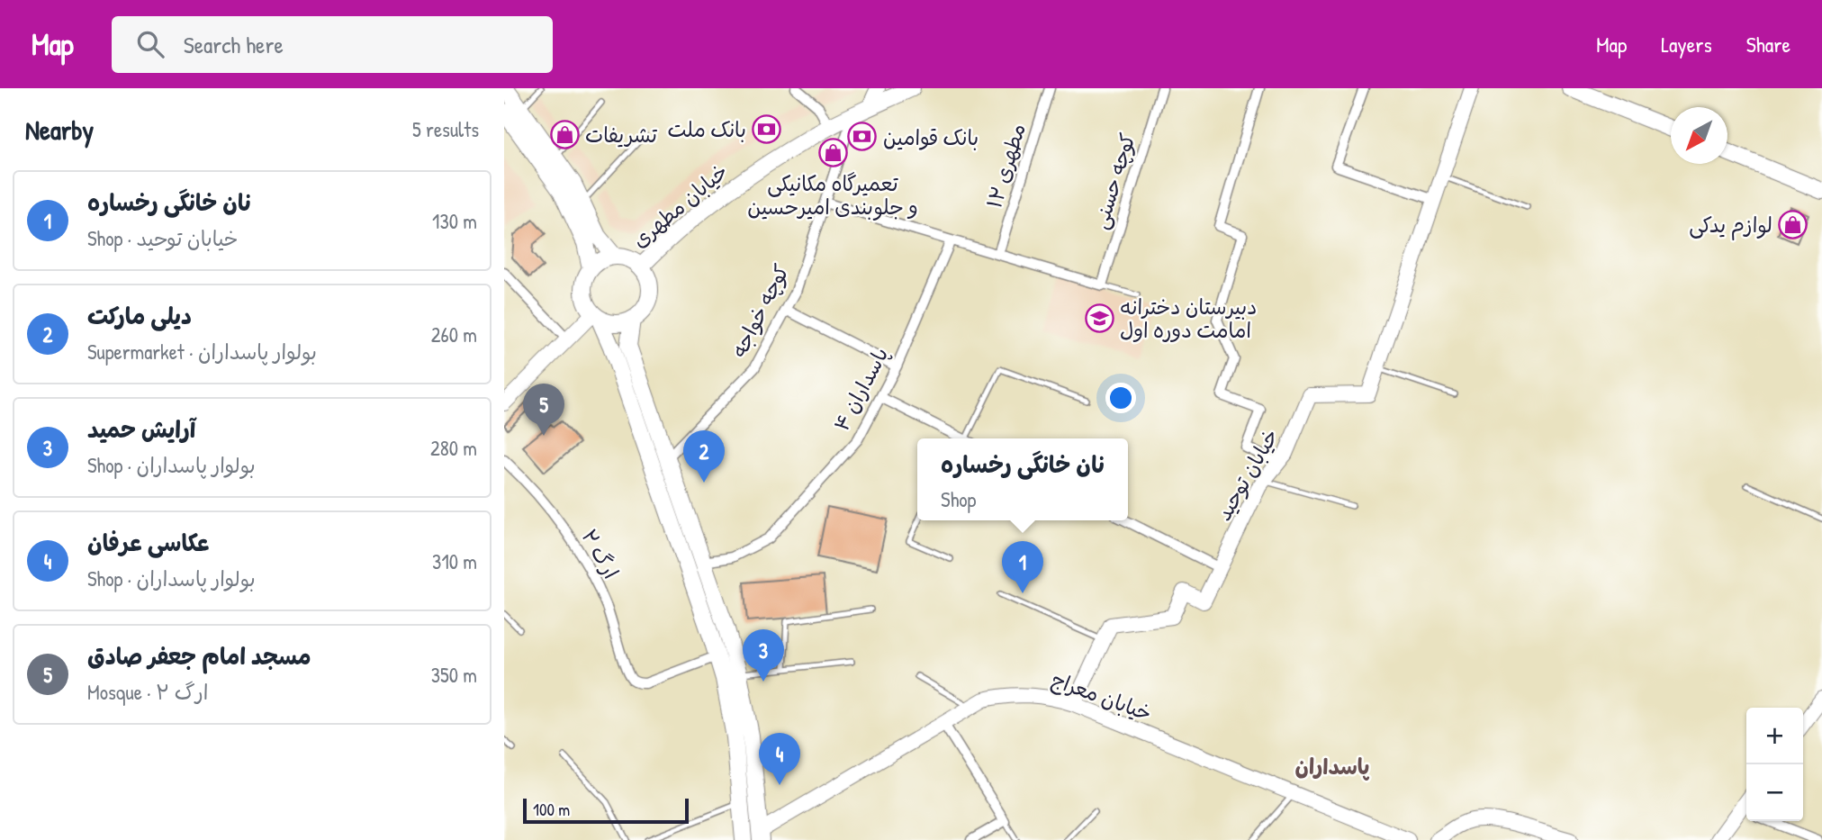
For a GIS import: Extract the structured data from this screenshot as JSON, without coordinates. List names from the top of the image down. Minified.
{"streets":{"main road":["خیابان مطهری"],"street":["مطهری ۱۲","کوچه حسنی","کوچه خواجه","پاسداران ۴","خیابان توحید","ارگ ۲","خیابان معراج"]},"crossings":[["خیابان مطهری","کوچه خواجه"],["خیابان توحید","خیابان معراج"]],"districts":["پاسداران"],"places":{"bank":["بانک ملت","بانک قوامین"],"shop":["تشریفات","تعمیرگاه مکانیکی و جلوبندی امیرحسین","لوازم یدکی"],"school or university":["دبیرستان دخترانه امامت دوره اول"]},"scale_bar":"100 m","north":"bottom left","page":{"header":"Map","search":"Search here","nav":["Map","Layers","Share"],"heading":["Nearby","5 results"],"list":[{"mark":"1","name":"نان خانگی رخساره","note":"Shop · خیابان توحید","value":"130 m"},{"mark":"2","name":"دیلی مارکت","note":"Supermarket · بولوار پاسداران","value":"260 m"},{"mark":"3","name":"آرایش حمید","note":"Shop · بولوار پاسداران","value":"280 m"},{"mark":"4","name":"عکاسی عرفان","note":"Shop · بولوار پاسداران","value":"310 m"},{"mark":"5","name":"مسجد امام جعفر صادق","note":"Mosque · ارگ ۲","value":"350 m"}],"pins":["5","2","1","3","4"],"popup":["نان خانگی رخساره","Shop"],"map_buttons":["+","−"],"scale":"100 m"}}
